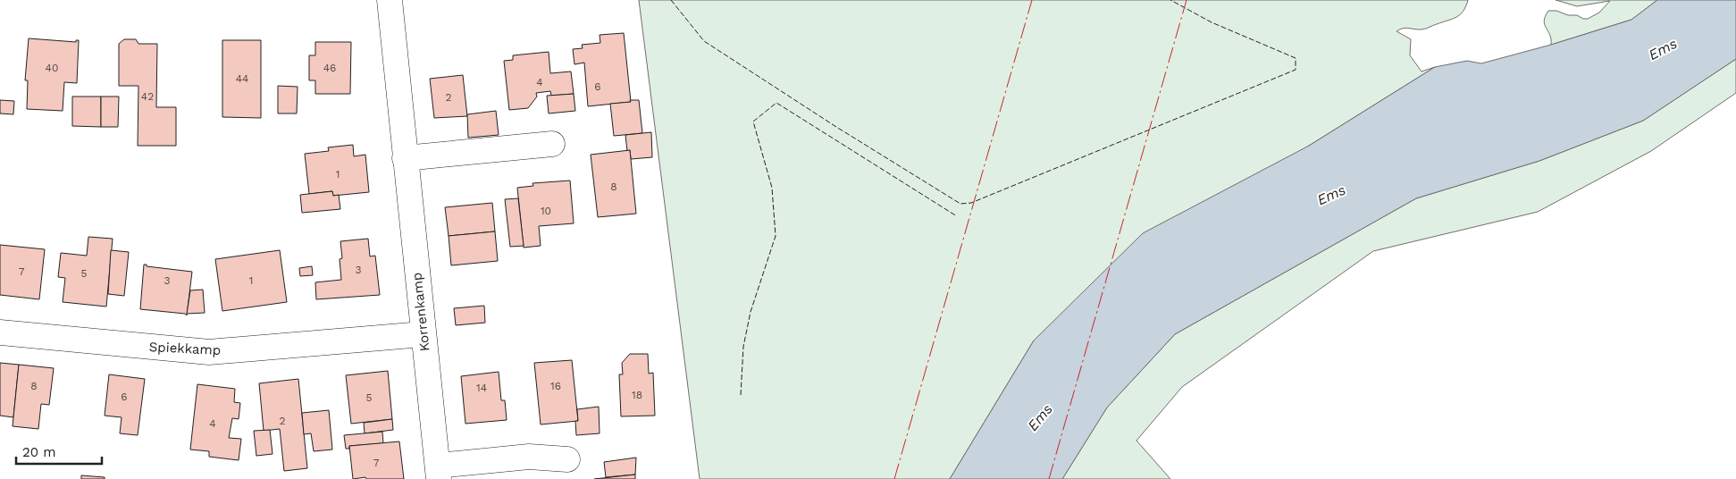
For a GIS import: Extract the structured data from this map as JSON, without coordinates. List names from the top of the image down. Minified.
{"streets":{"street":["Korrenkamp","Spiekkamp"]},"crossings":[["Korrenkamp","Spiekkamp"]],"water":["Ems"],"house_numbers":["40","46","44","4","6","42","2","1","8","10","3","7","5","3","1","8","16","14","18","6","5","2","4","7"],"scale_bar":"20 m"}
